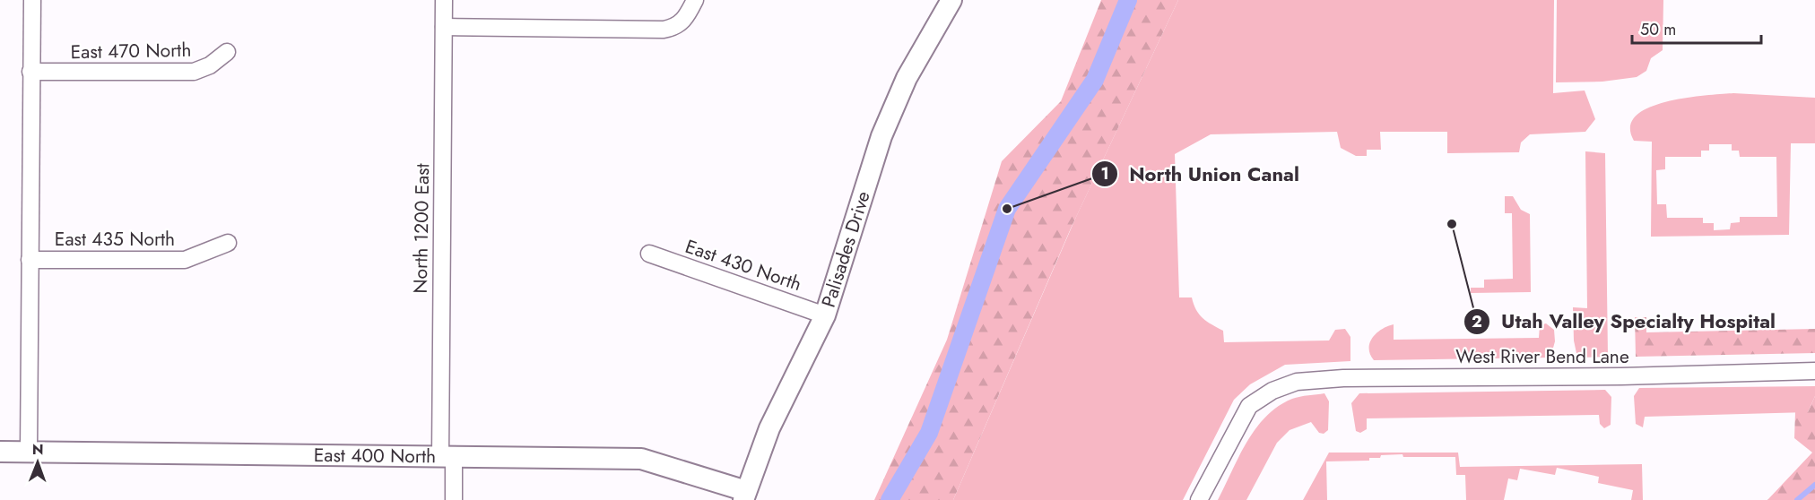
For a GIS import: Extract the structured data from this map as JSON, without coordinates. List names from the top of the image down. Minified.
{"streets":{"street":["East 470 North","North 1200 East","East 435 North","Palisades Drive","East 430 North","West River Bend Lane","East 400 North"]},"crossings":[["North 1200 East","East 400 North"],["Palisades Drive","East 430 North"],["Palisades Drive","East 400 North"]],"places":["North Union Canal","Utah Valley Specialty Hospital"],"scale_bar":"50 m","north":"top"}
